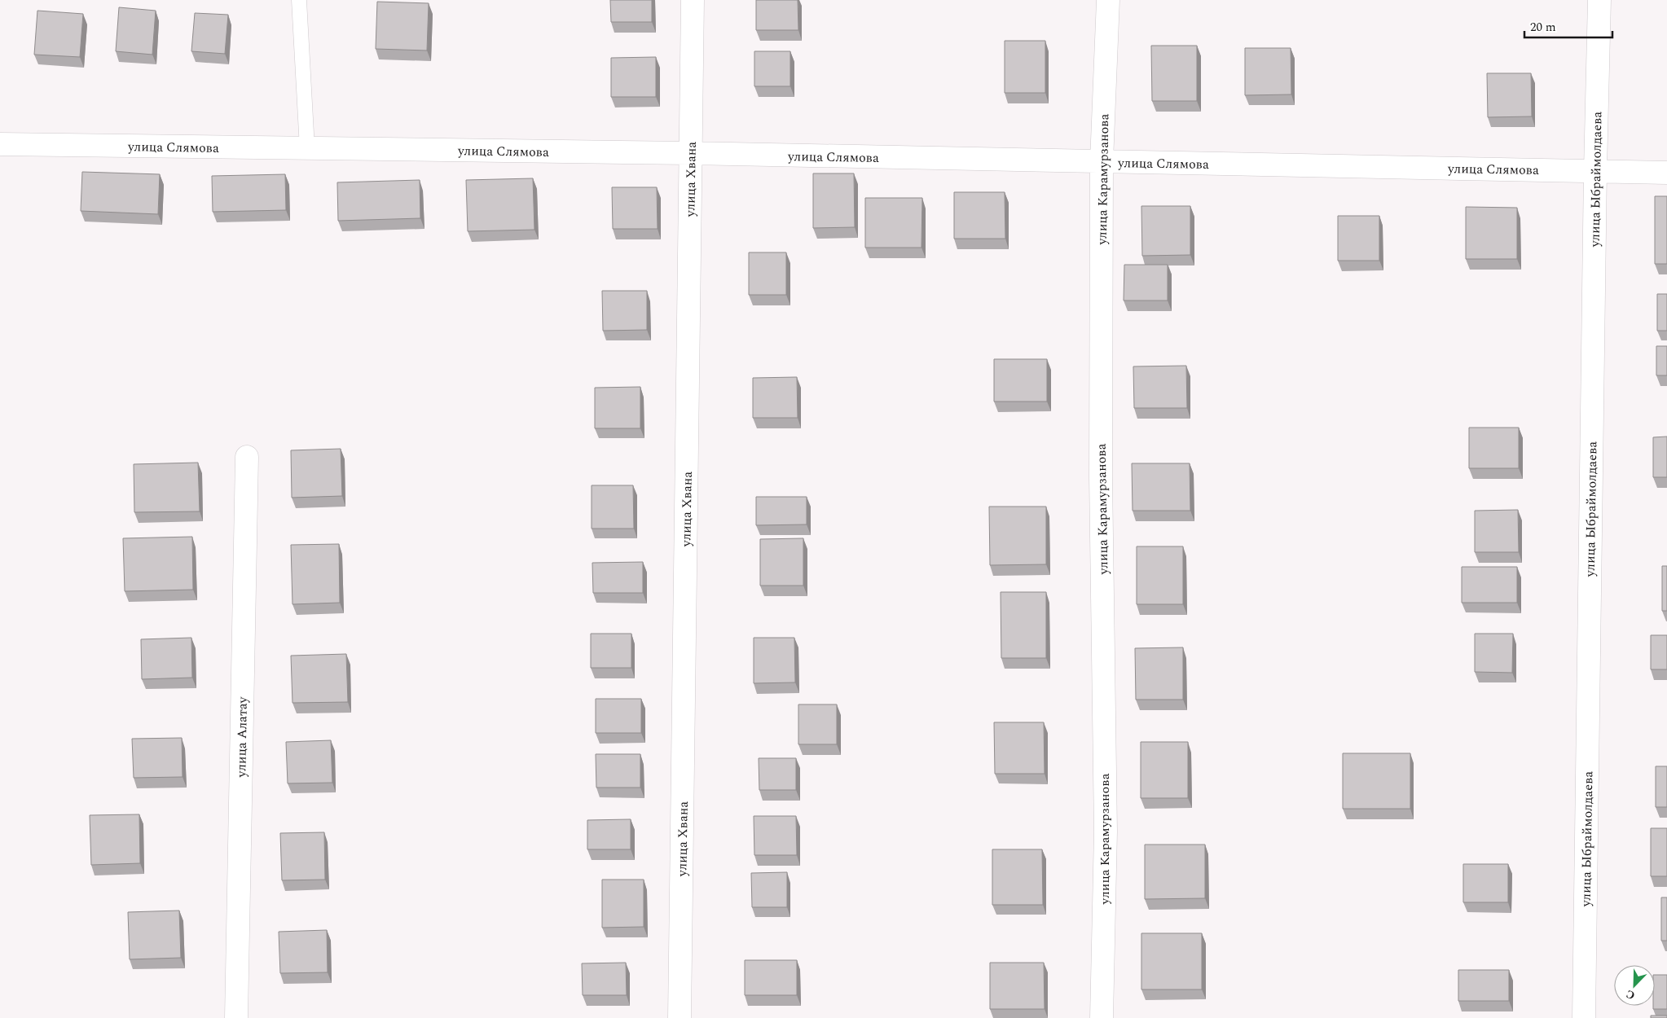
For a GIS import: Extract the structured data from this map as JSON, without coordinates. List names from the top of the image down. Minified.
{"streets":{"street":["улица Слямова","улица Хвана","улица Карамурзанова","улица Ыбраймолдаева","улица Алатау"]},"crossings":[["улица Слямова","улица Хвана"],["улица Слямова","улица Карамурзанова"],["улица Слямова","улица Ыбраймолдаева"]],"scale_bar":"20 m","north":"bottom left"}
